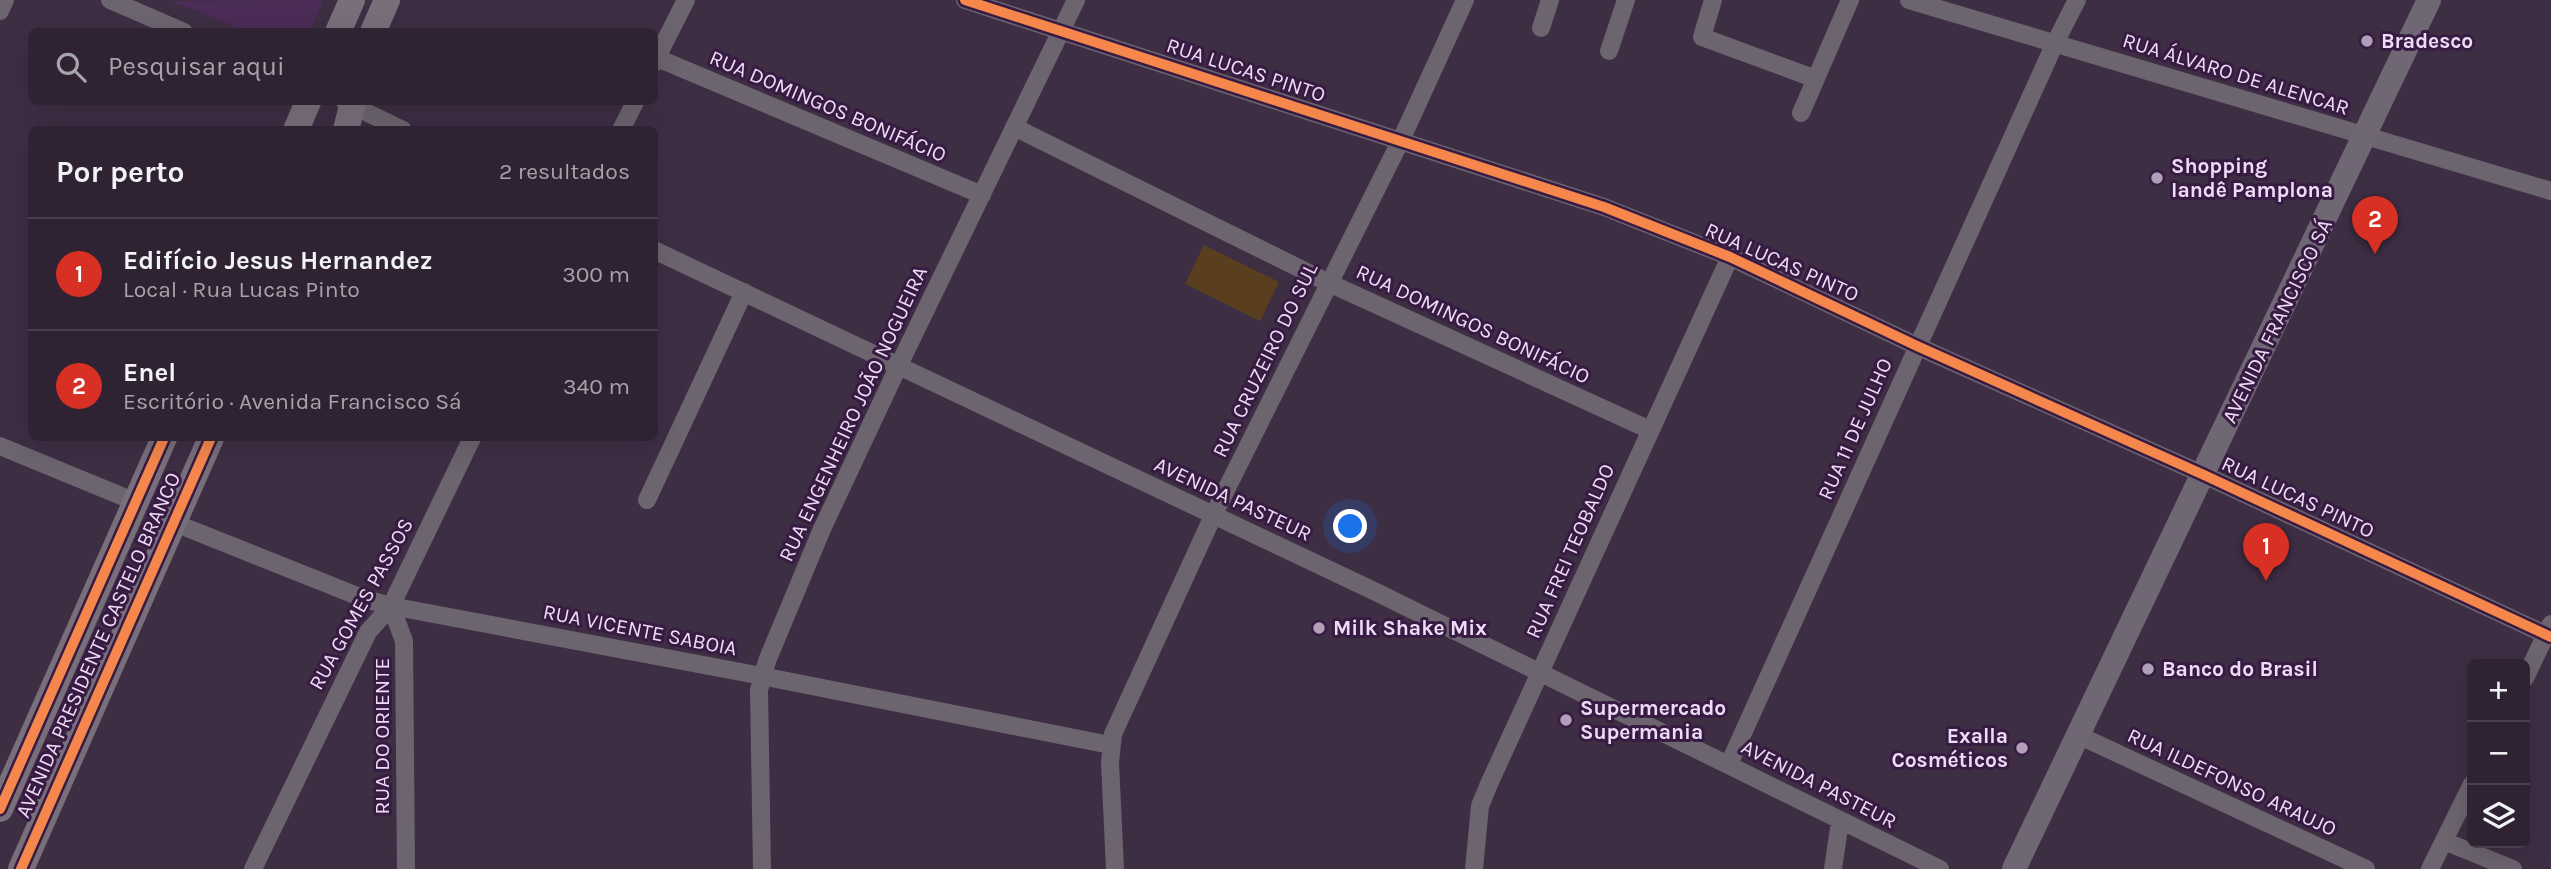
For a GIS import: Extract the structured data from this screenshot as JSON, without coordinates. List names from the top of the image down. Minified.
{"streets":{"main road":["AVENIDA FRANCISCO SÁ","AVENIDA PRESIDENTE CASTELO BRANCO"],"street":["RUA LUCAS PINTO","RUA ÁLVARO DE ALENCAR","RUA DOMINGOS BONIFÁCIO","RUA CRUZEIRO DO SUL","RUA ENGENHEIRO JOÃO NOGUEIRA","RUA 11 DE JULHO","AVENIDA PASTEUR","RUA FREI TEOBALDO","RUA GOMES PASSOS","RUA VICENTE SABOIA","RUA DO ORIENTE","RUA ILDEFONSO ARAUJO"]},"crossings":[["RUA LUCAS PINTO","AVENIDA FRANCISCO SÁ"],["RUA LUCAS PINTO","RUA CRUZEIRO DO SUL"],["RUA LUCAS PINTO","RUA ENGENHEIRO JOÃO NOGUEIRA"],["RUA LUCAS PINTO","RUA 11 DE JULHO"],["RUA LUCAS PINTO","RUA FREI TEOBALDO"],["RUA ÁLVARO DE ALENCAR","AVENIDA FRANCISCO SÁ"],["RUA ÁLVARO DE ALENCAR","RUA 11 DE JULHO"],["RUA DOMINGOS BONIFÁCIO","RUA CRUZEIRO DO SUL"],["RUA DOMINGOS BONIFÁCIO","RUA ENGENHEIRO JOÃO NOGUEIRA"],["RUA DOMINGOS BONIFÁCIO","RUA FREI TEOBALDO"],["AVENIDA FRANCISCO SÁ","RUA ILDEFONSO ARAUJO"],["RUA CRUZEIRO DO SUL","AVENIDA PASTEUR"],["RUA CRUZEIRO DO SUL","RUA VICENTE SABOIA"],["RUA ENGENHEIRO JOÃO NOGUEIRA","AVENIDA PASTEUR"],["RUA ENGENHEIRO JOÃO NOGUEIRA","RUA VICENTE SABOIA"],["RUA 11 DE JULHO","AVENIDA PASTEUR"],["AVENIDA PASTEUR","RUA FREI TEOBALDO"],["RUA GOMES PASSOS","RUA VICENTE SABOIA"],["RUA GOMES PASSOS","RUA DO ORIENTE"],["RUA VICENTE SABOIA","AVENIDA PRESIDENTE CASTELO BRANCO"],["RUA VICENTE SABOIA","RUA DO ORIENTE"]],"places":["Bradesco","Shopping Iandê Pamplona","Milk Shake Mix","Banco do Brasil","Supermercado Supermania","Exalla Cosméticos"],"page":{"search":"Pesquisar aqui","heading":["Por perto","2 resultados"],"pins":["2","1"],"list":[{"mark":"1","name":"Edifício Jesus Hernandez","note":"Local · Rua Lucas Pinto","value":"300 m"},{"mark":"2","name":"Enel","note":"Escritório · Avenida Francisco Sá","value":"340 m"}],"map_buttons":["+","−"]}}
